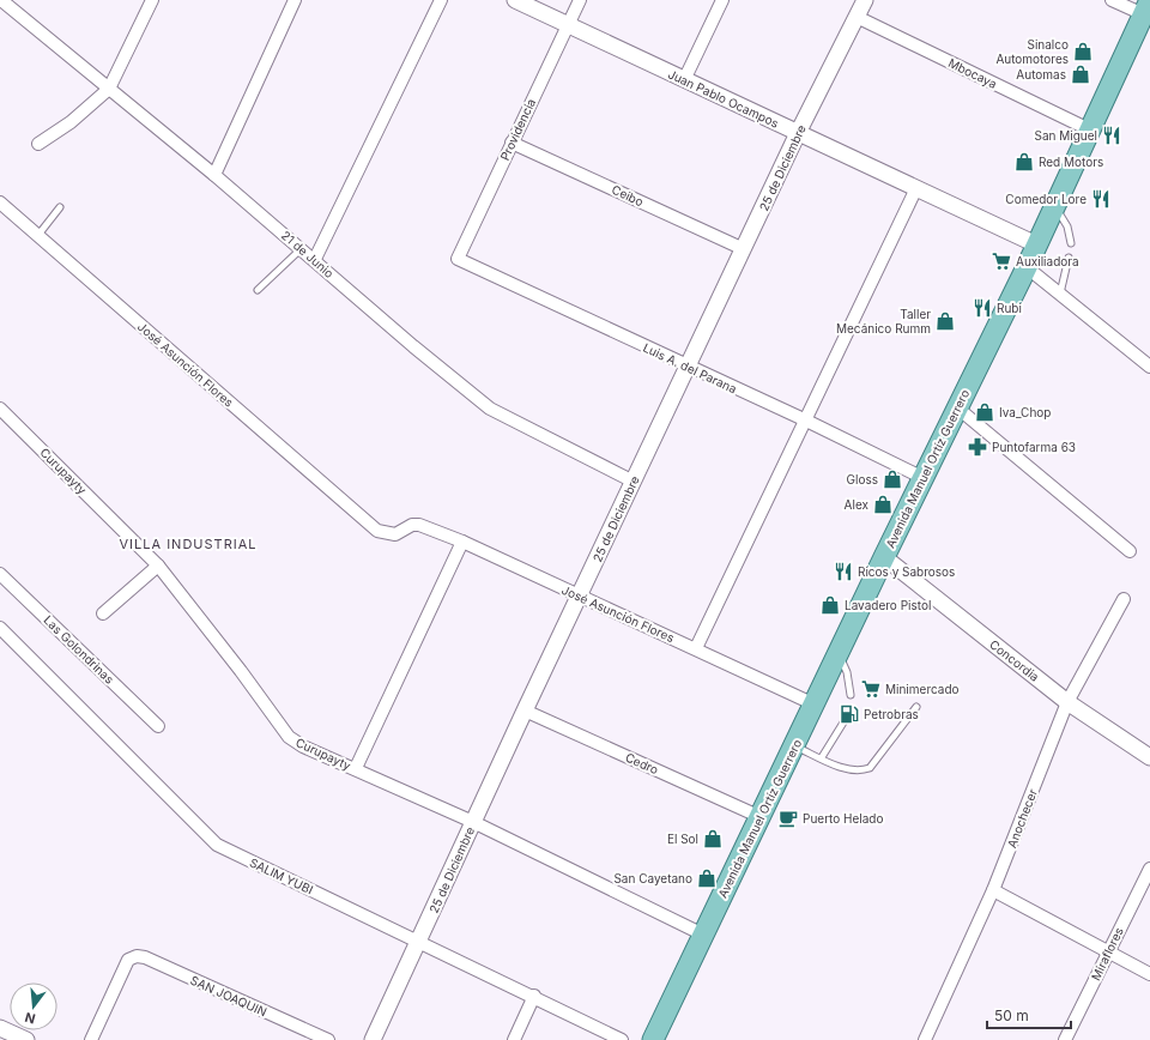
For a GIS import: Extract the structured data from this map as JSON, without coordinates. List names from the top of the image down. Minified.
{"streets":{"main road":["Avenida Manuel Ortíz Guerrero"],"street":["Mbocaya","Juan Pablo Ocampos","Providencia","25 de Diciembre","Ceibo","21 de Junio","José Asunción Flores","Luis A. del Parana","Curupayty","Las Golondrinas","Concordia","Cedro","Anochecer","SALIM YUBI","Miraflores","SAN JOAQUIN"]},"crossings":[["Mbocaya","25 de Diciembre"],["Mbocaya","Avenida Manuel Ortíz Guerrero"],["Juan Pablo Ocampos","Providencia"],["Juan Pablo Ocampos","25 de Diciembre"],["Juan Pablo Ocampos","Avenida Manuel Ortíz Guerrero"],["Providencia","Ceibo"],["Providencia","Luis A. del Parana"],["25 de Diciembre","Ceibo"],["25 de Diciembre","21 de Junio"],["25 de Diciembre","José Asunción Flores"],["25 de Diciembre","Luis A. del Parana"],["25 de Diciembre","Curupayty"],["25 de Diciembre","Cedro"],["25 de Diciembre","SALIM YUBI"],["José Asunción Flores","Avenida Manuel Ortíz Guerrero"],["Luis A. del Parana","Avenida Manuel Ortíz Guerrero"],["Avenida Manuel Ortíz Guerrero","Curupayty"],["Avenida Manuel Ortíz Guerrero","Concordia"],["Avenida Manuel Ortíz Guerrero","Cedro"],["Concordia","Anochecer"]],"districts":["VILLA INDUSTRIAL"],"places":{"shop":["Sinalco Automotores","Automas","Red Motors","Taller Mecánico Rumm","Iva_Chop","Gloss","Alex","Lavadero Pistol","El Sol","San Cayetano"],"restaurant":["San Miguel","Comedor Lore","Rubi","Ricos y Sabrosos"],"supermarket":["Auxiliadora","Minimercado"],"pharmacy":["Puntofarma 63"],"fuel station":["Petrobras"],"cafe":["Puerto Helado"]},"scale_bar":"50 m","north":"bottom"}
